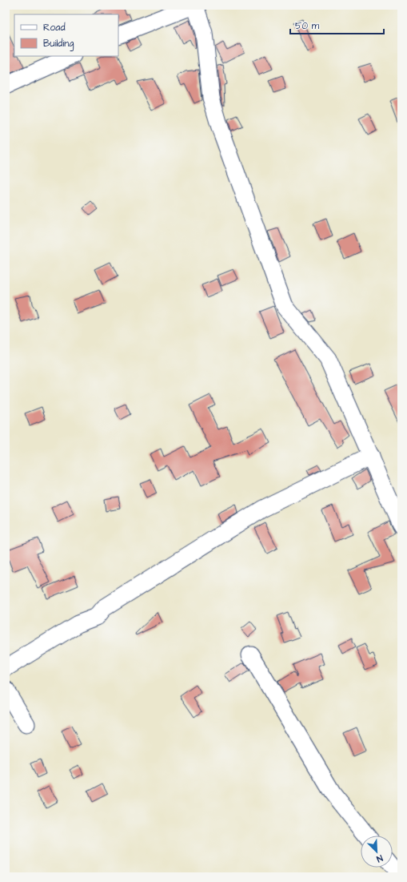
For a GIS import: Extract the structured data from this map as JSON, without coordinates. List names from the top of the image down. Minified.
{"legend":["Road","Building"],"scale_bar":"50 m","north":"bottom right"}
